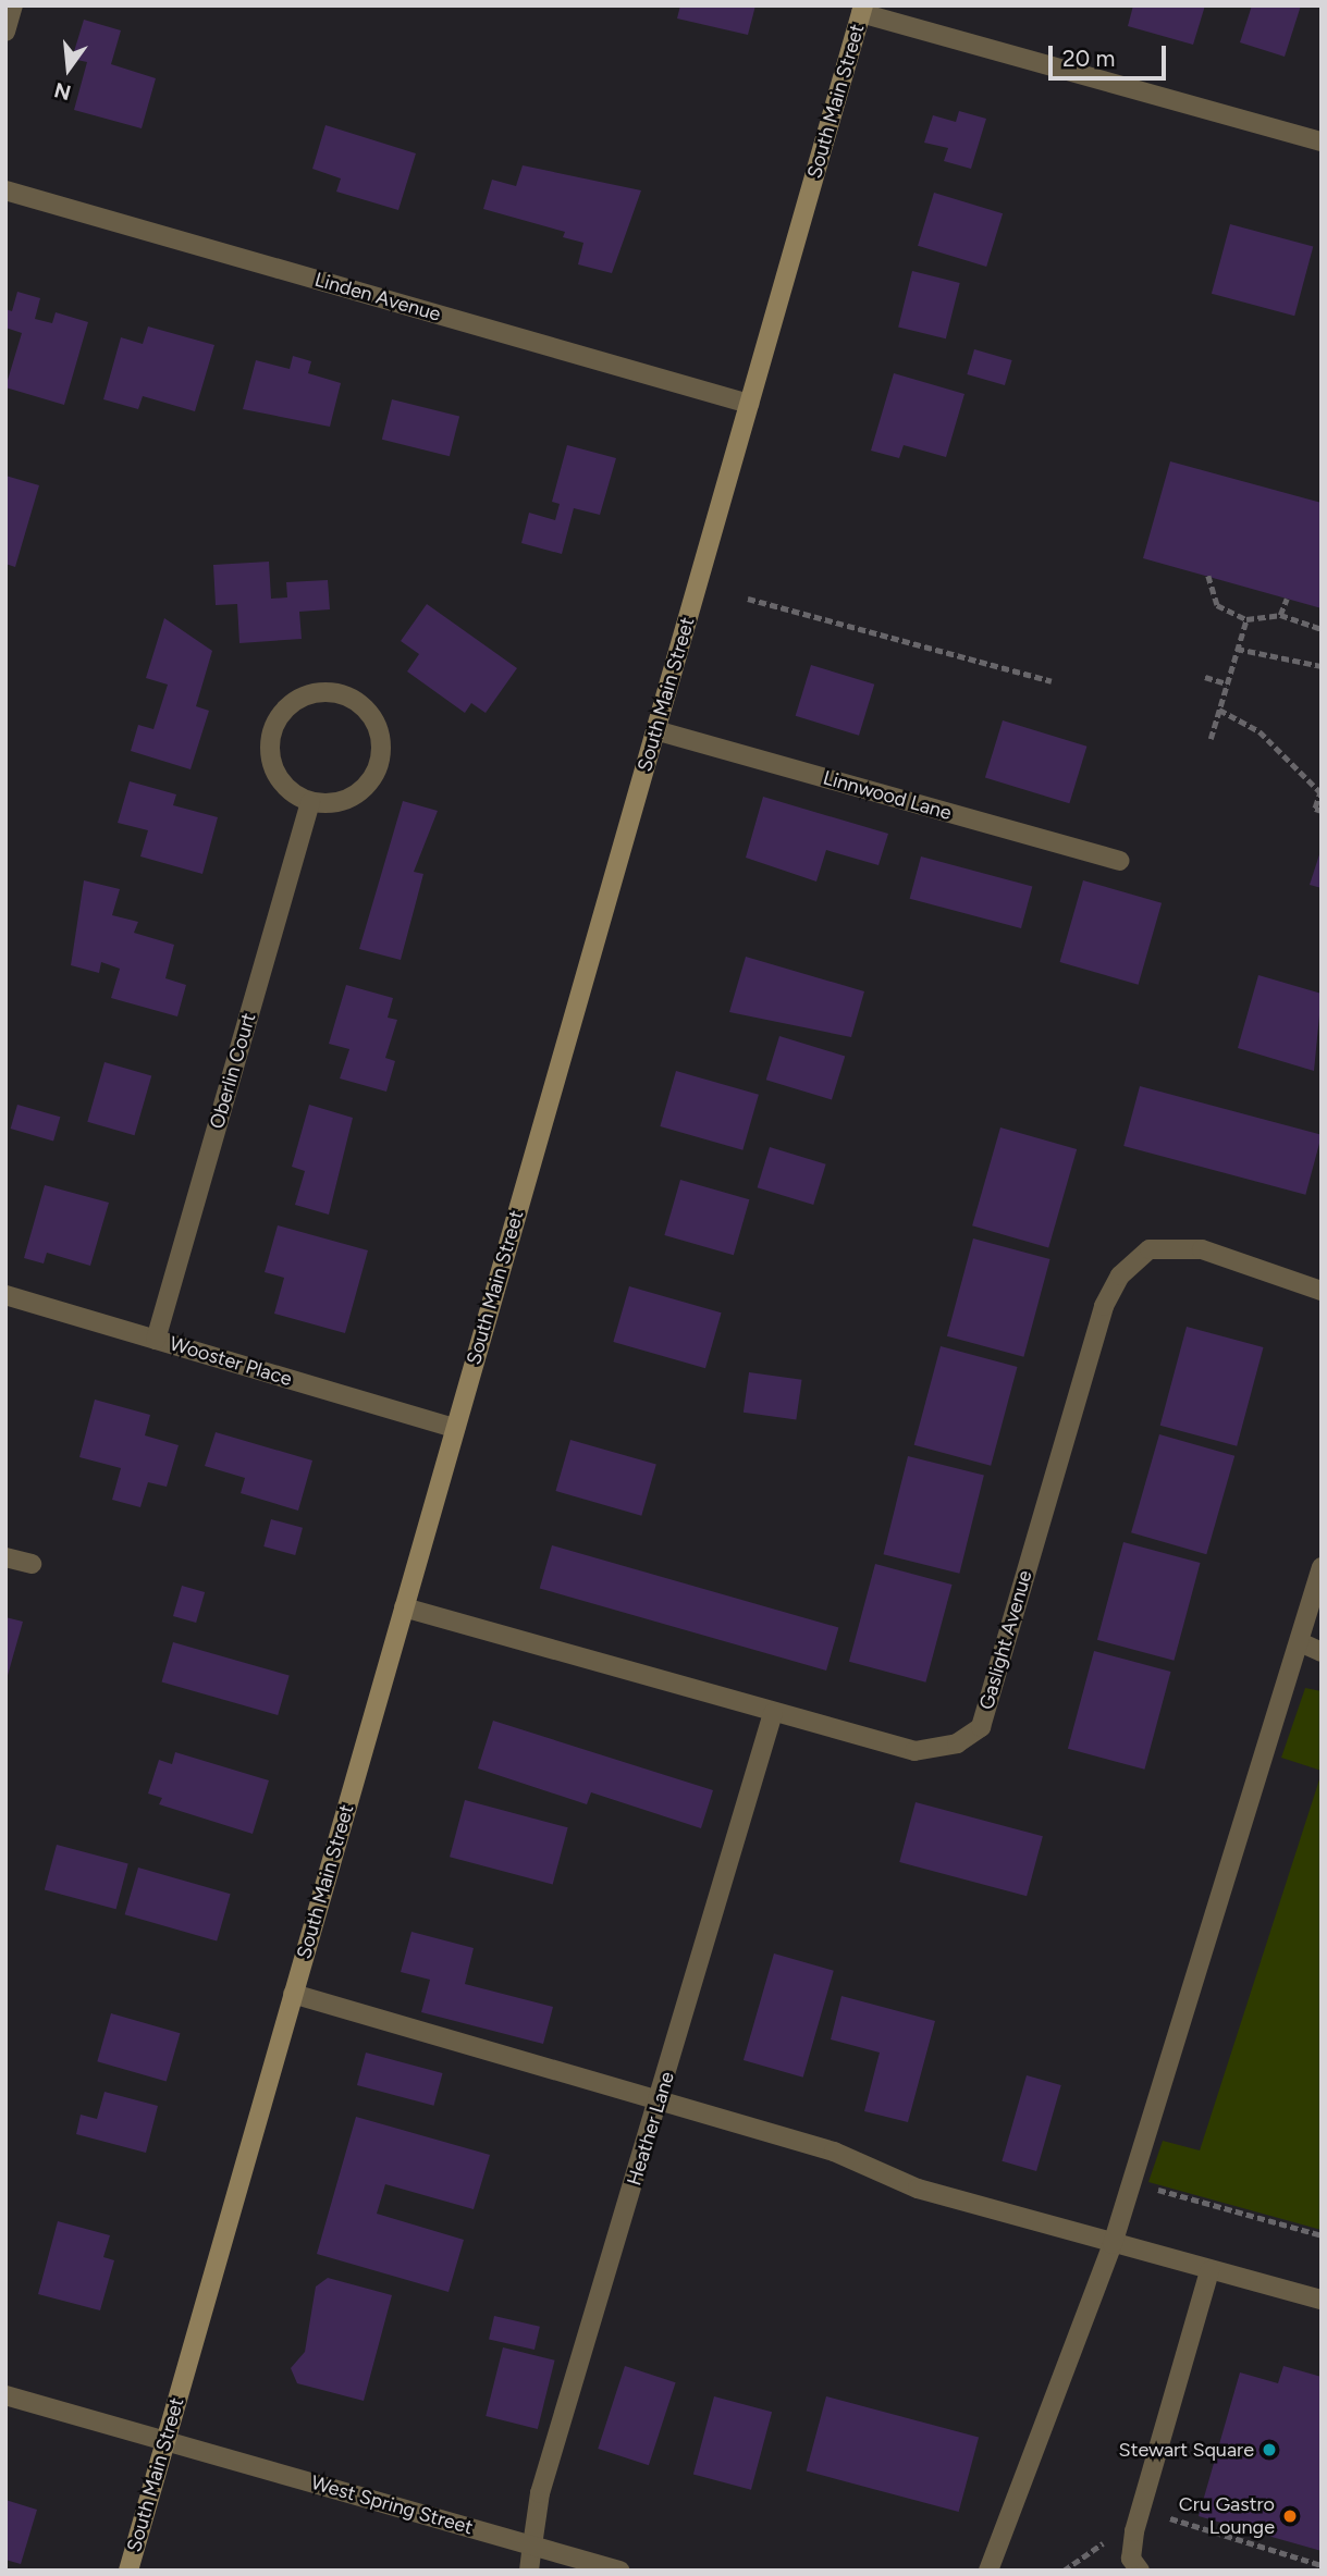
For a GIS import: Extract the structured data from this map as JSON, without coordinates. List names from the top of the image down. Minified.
{"streets":{"main road":["South Main Street"],"street":["Linden Avenue","Linnwood Lane","Oberlin Court","Wooster Place","Gaslight Avenue","Heather Lane","West Spring Street"]},"crossings":[["South Main Street","Linden Avenue"],["South Main Street","Linnwood Lane"],["South Main Street","Wooster Place"],["South Main Street","Gaslight Avenue"],["South Main Street","West Spring Street"],["Oberlin Court","Wooster Place"],["Gaslight Avenue","Heather Lane"],["Heather Lane","West Spring Street"]],"places":["Stewart Square","Cru Gastro Lounge"],"scale_bar":"20 m","north":"bottom"}
